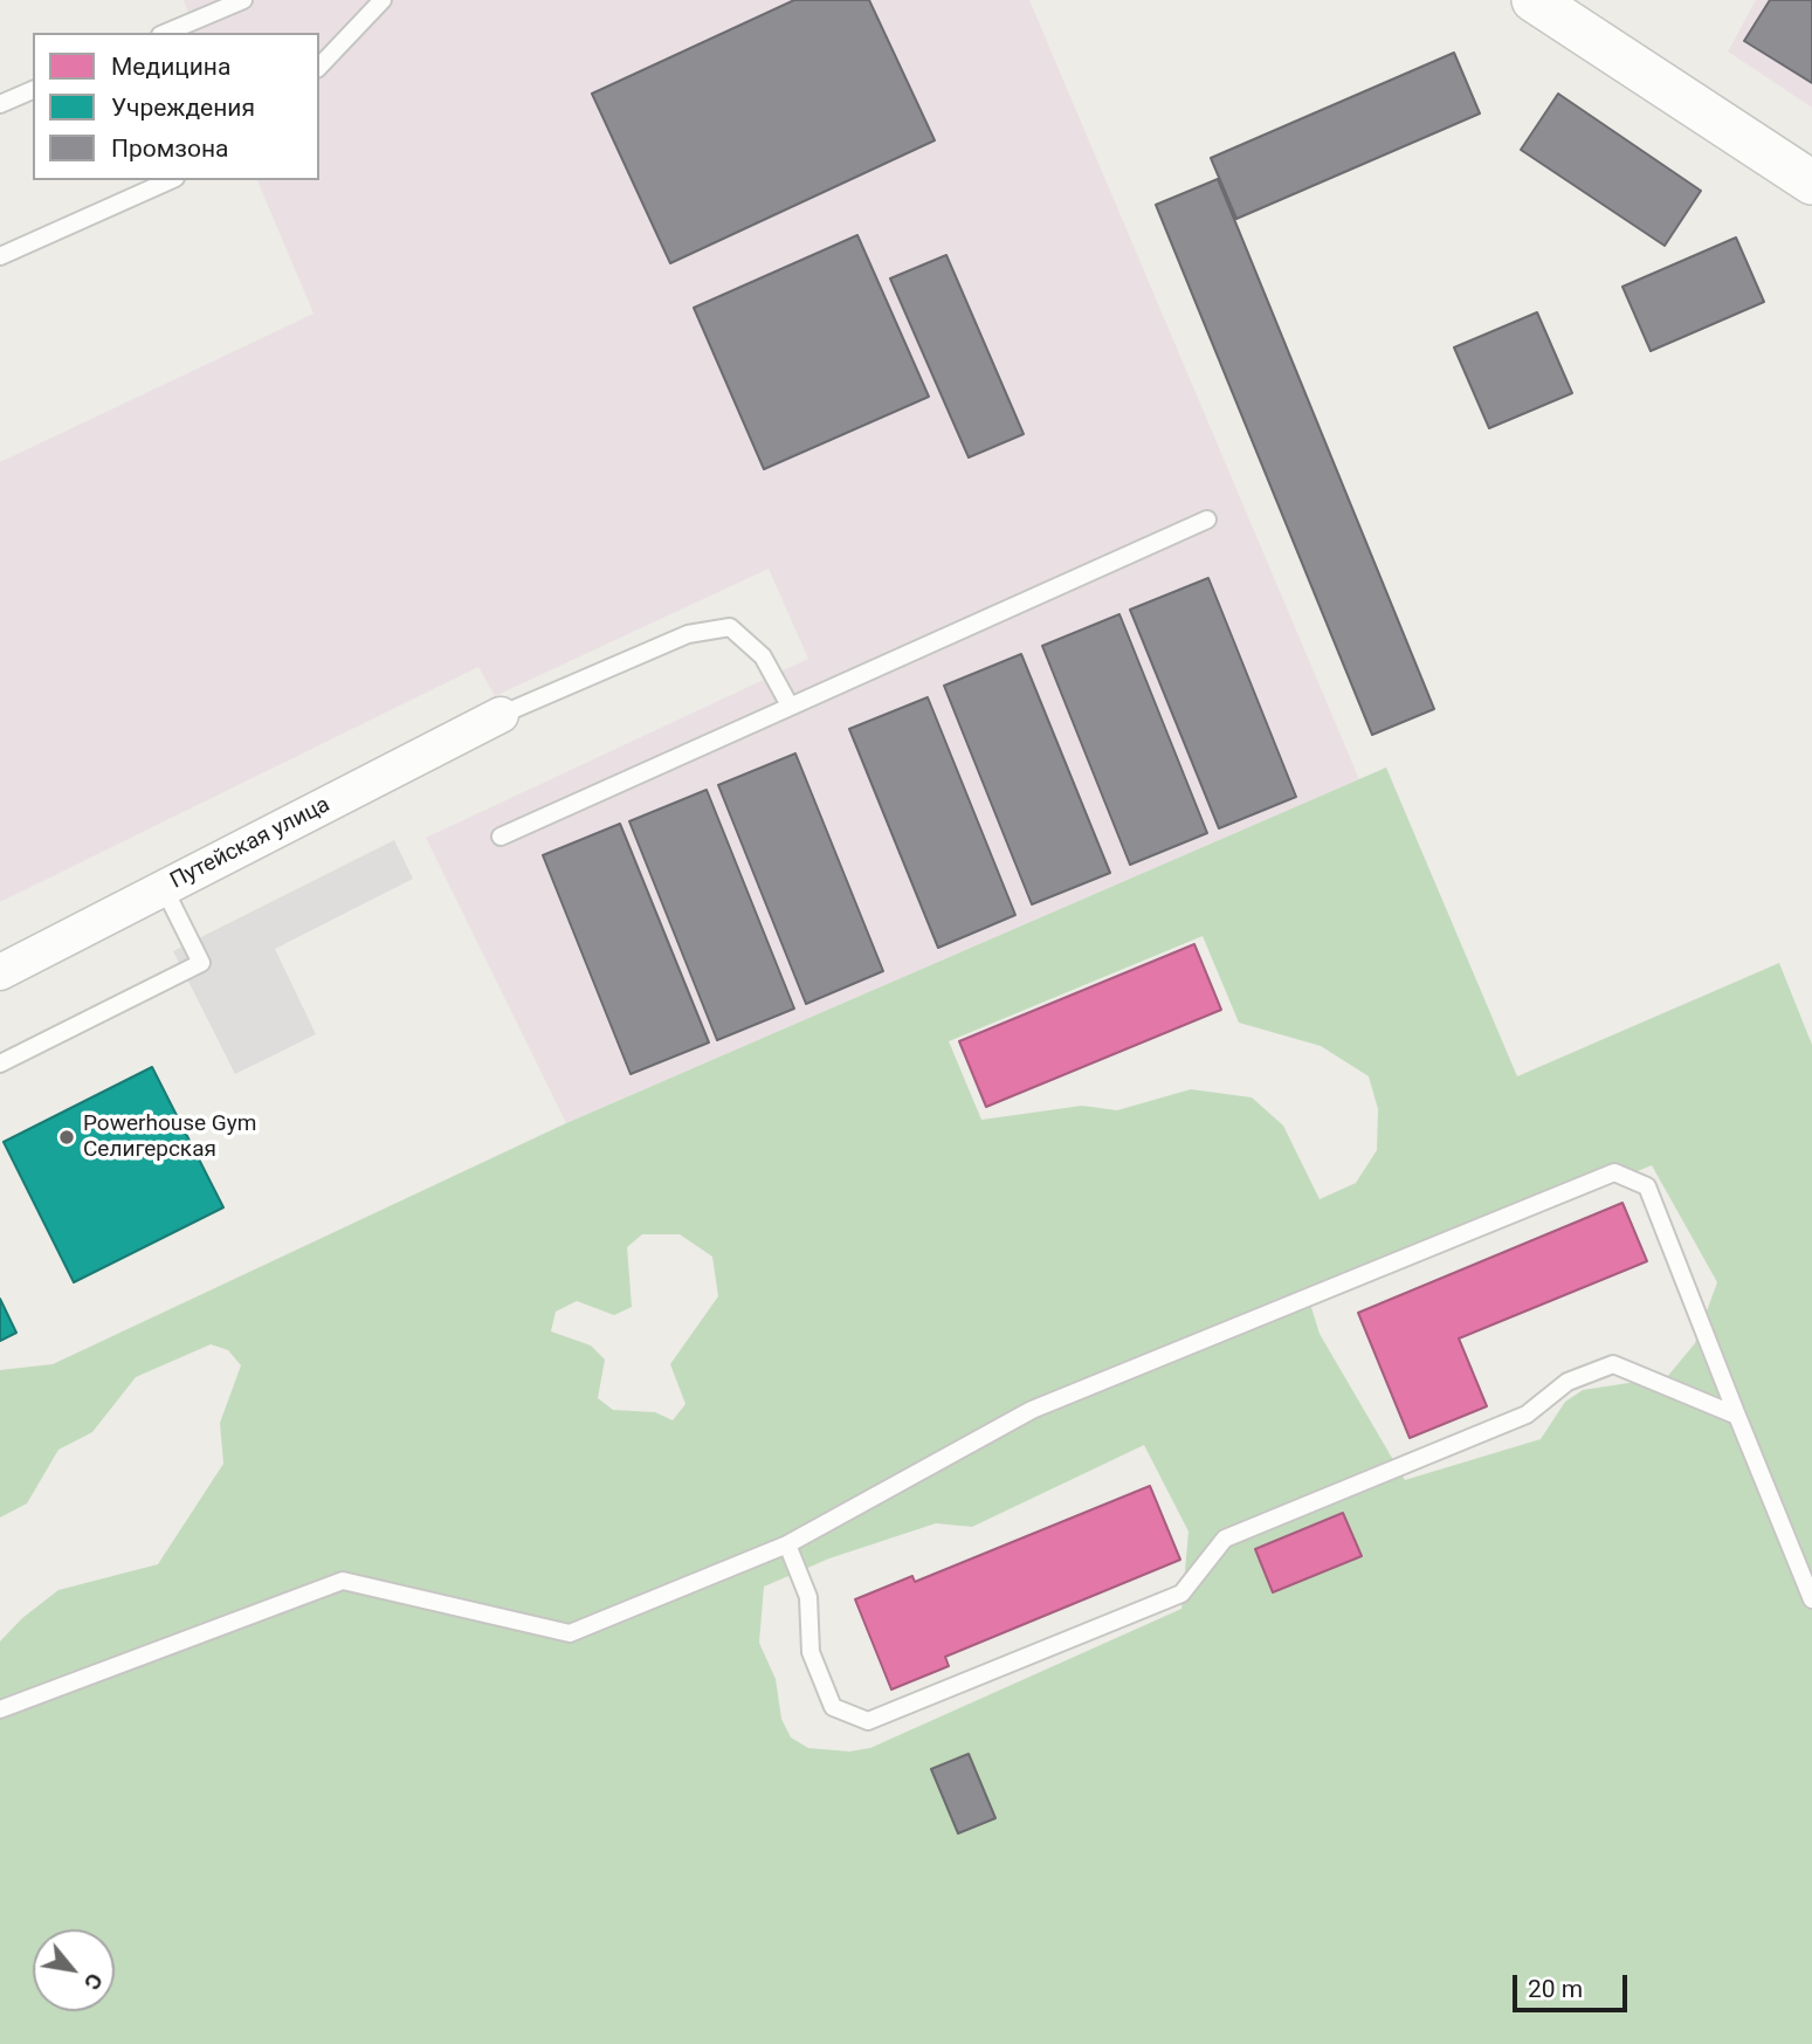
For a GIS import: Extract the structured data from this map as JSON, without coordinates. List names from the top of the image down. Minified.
{"streets":{"street":["Путейская улица"]},"places":["Powerhouse Gym Селигерская"],"legend":["Медицина","Учреждения","Промзона"],"scale_bar":"20 m","north":"bottom right"}
